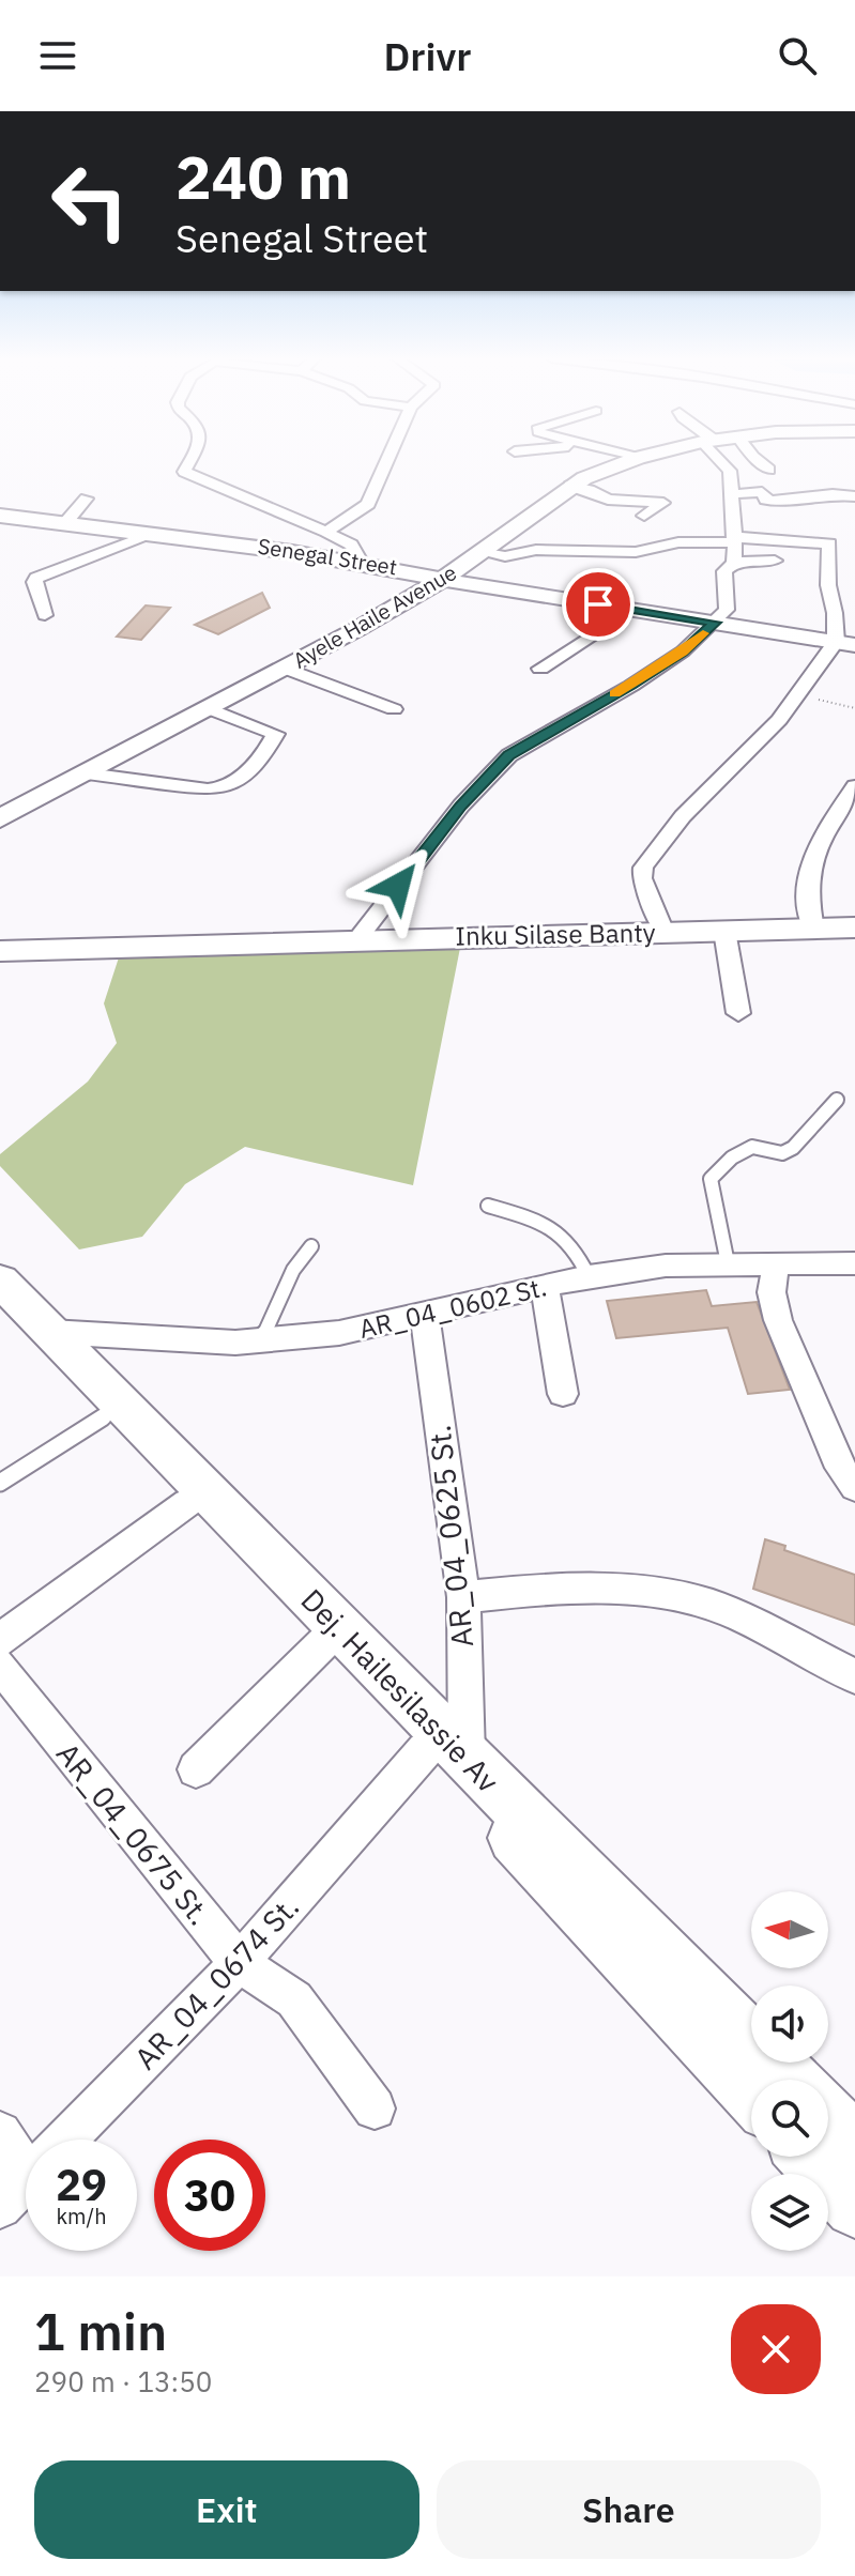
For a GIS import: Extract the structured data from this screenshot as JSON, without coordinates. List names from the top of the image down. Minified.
{"streets":{"main road":["Senegal Street","Ayele Haile Avenue","Inku Silase Banty","Dej. Hailesilassie Av"],"street":["AR_04_0602 St.","AR_04_0625 St.","AR_04_0675 St.","AR_04_0674 St."]},"crossings":[["Senegal Street","Ayele Haile Avenue"],["AR_04_0602 St.","AR_04_0625 St."],["AR_04_0602 St.","Dej. Hailesilassie Av"],["AR_04_0625 St.","Dej. Hailesilassie Av"],["AR_04_0625 St.","AR_04_0674 St."],["Dej. Hailesilassie Av","AR_04_0674 St."],["AR_04_0675 St.","AR_04_0674 St."]],"north":"left","page":{"header":"Drivr","turn":["240 m","Senegal Street"],"speed":"29 km/h","limit":"30","heading":["1 min","290 m · 13:50"],"buttons":["Exit","Share"]}}
